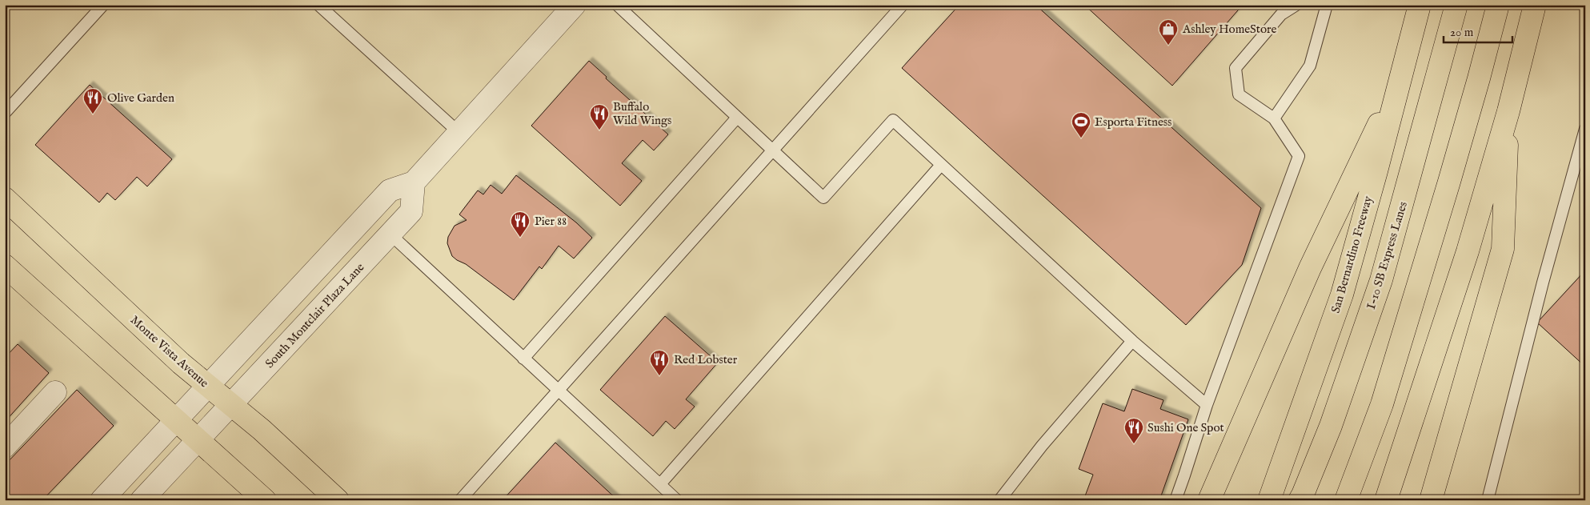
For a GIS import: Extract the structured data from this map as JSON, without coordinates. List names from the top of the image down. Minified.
{"streets":{"main road":["San Bernardino Freeway","I-10 SB Express Lanes","Monte Vista Avenue"],"street":["South Montclair Plaza Lane"]},"crossings":[["South Montclair Plaza Lane","Monte Vista Avenue"]],"places":{"shop":["Ashley HomeStore"],"restaurant":["Olive Garden","Buffalo Wild Wings","Pier 88","Red Lobster","Sushi One Spot"],"sports":["Esporta Fitness"]},"scale_bar":"20 m"}
